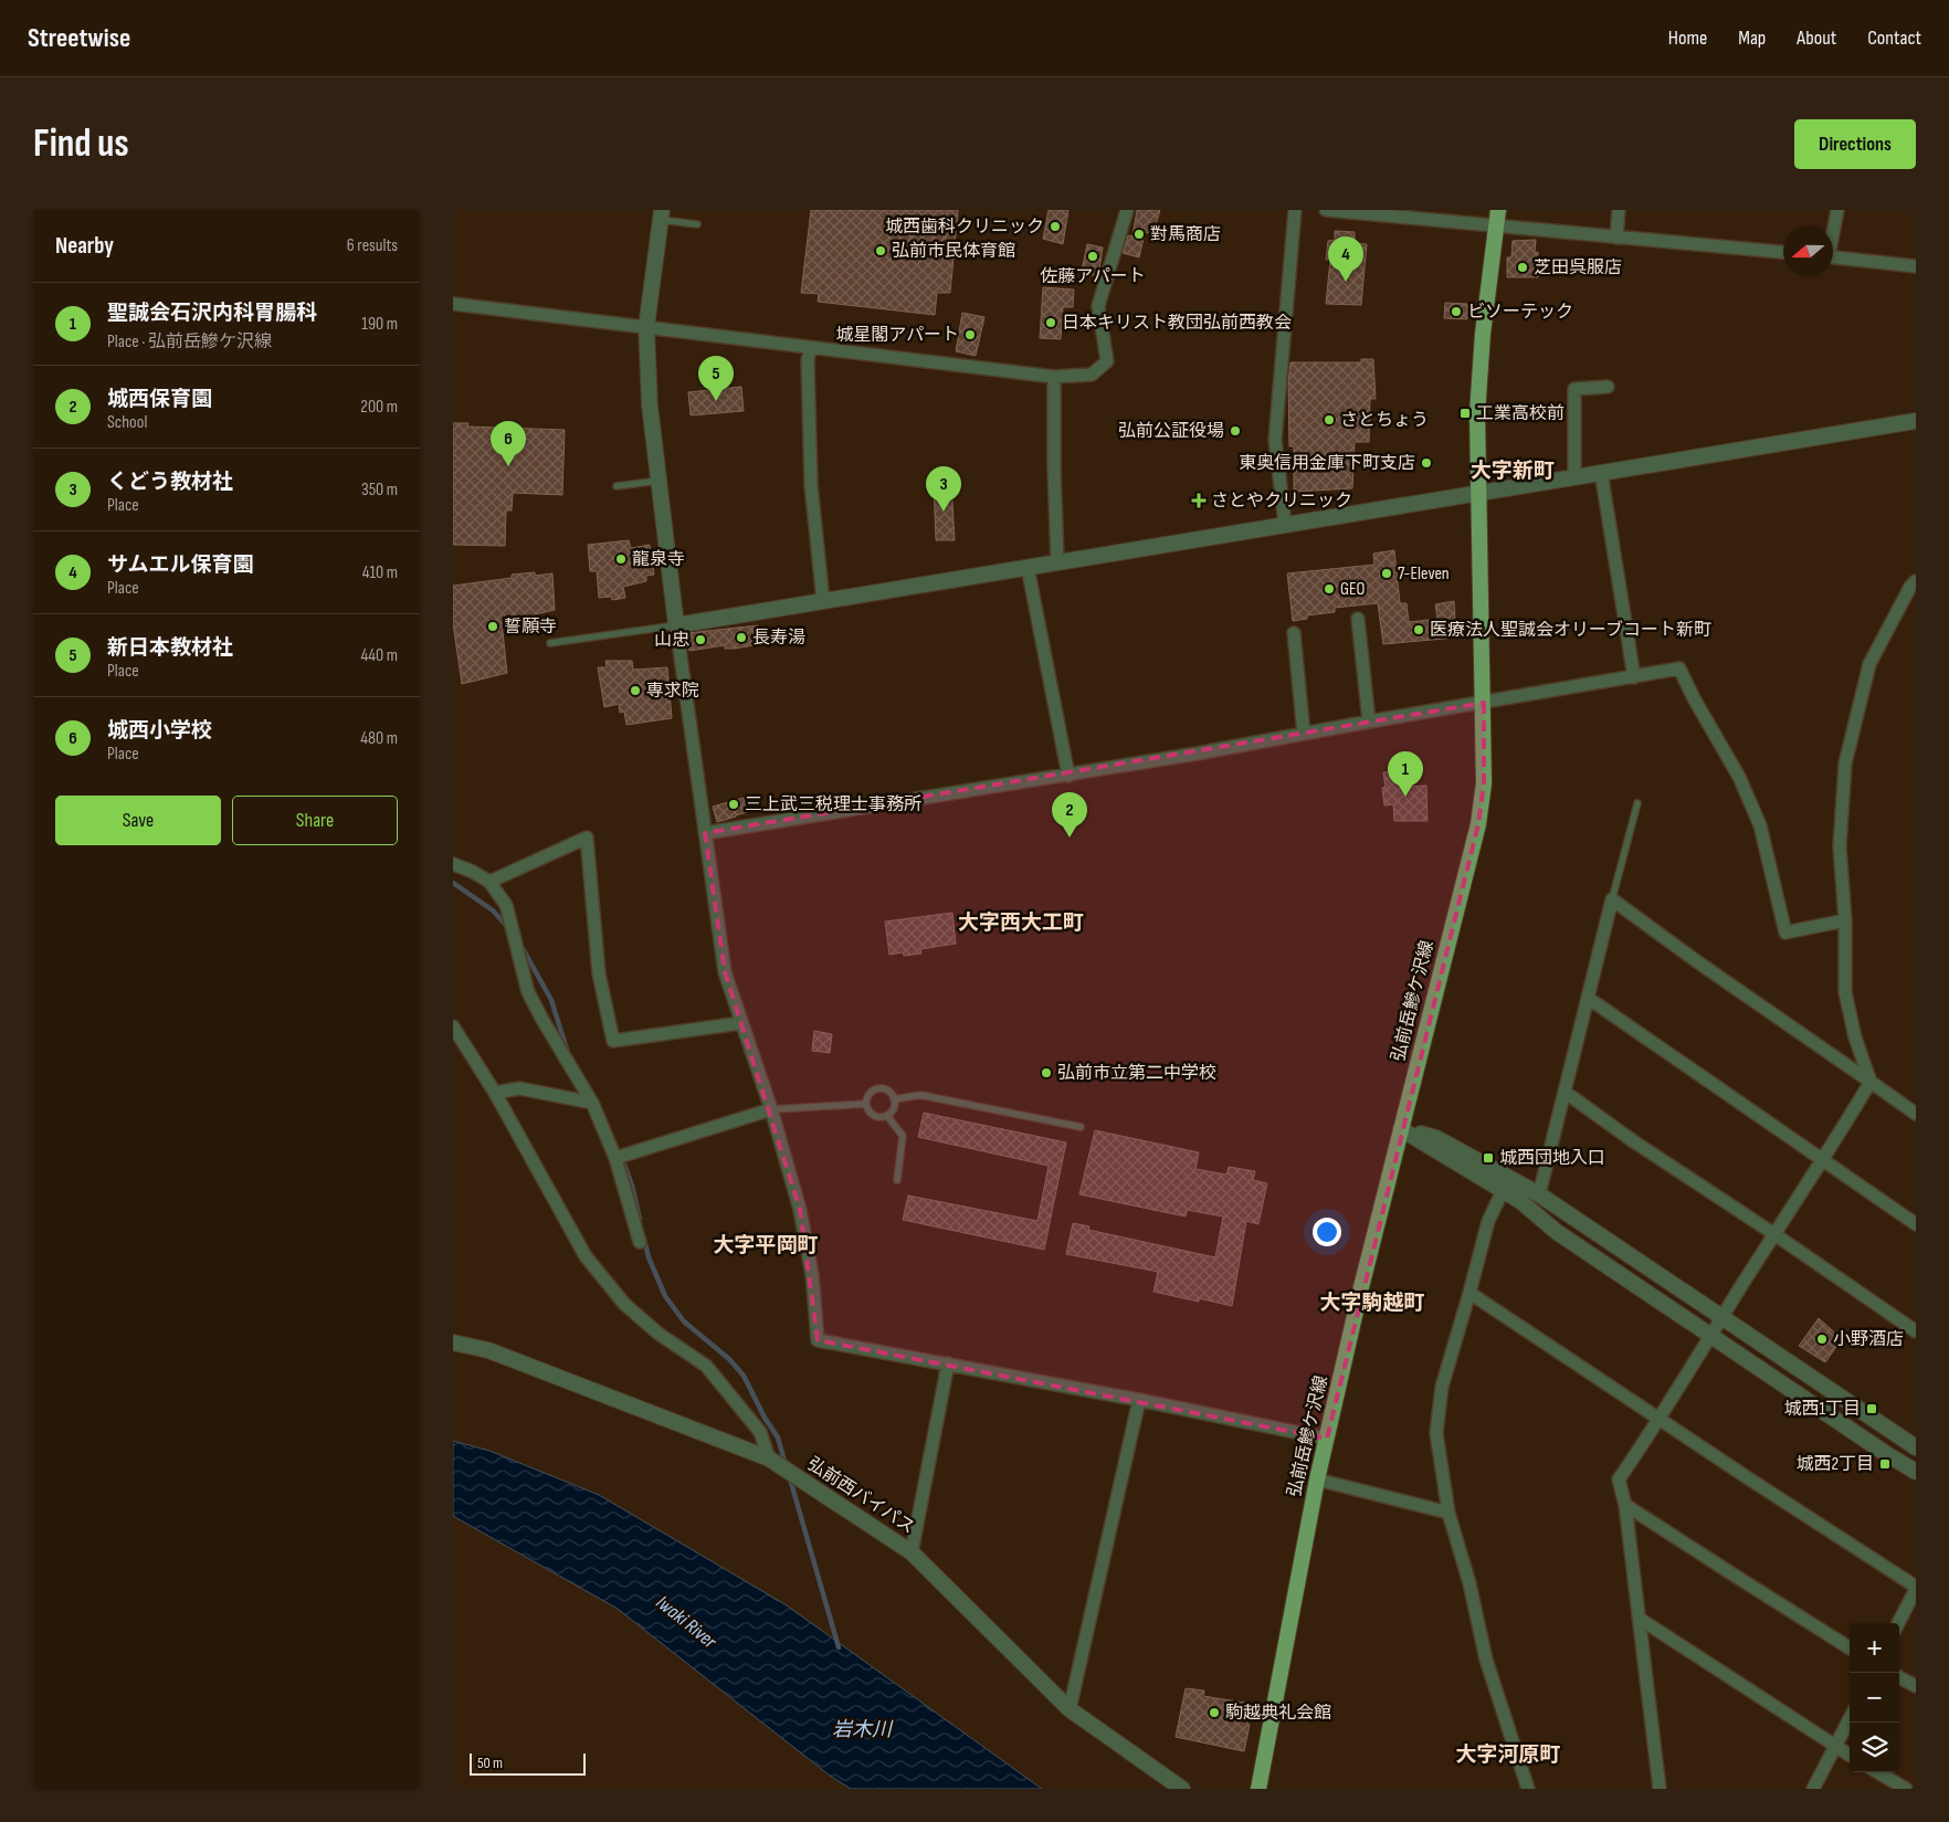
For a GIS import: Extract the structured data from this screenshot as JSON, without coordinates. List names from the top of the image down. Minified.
{"streets":{"main road":["弘前岳鰺ケ沢線"],"street":["弘前西バイパス"]},"districts":["大字新町","大字西大工町","大字平岡町","大字駒越町","大字河原町"],"water":["Iwaki River","岩木川"],"places":{"other":["城西歯科クリニック","對馬商店","弘前市民体育館","佐藤アパート","芝田呉服店","ビソーテック","日本キリスト教団弘前西教会","城星閣アパート","さとちょう","弘前公証役場","東奥信用金庫下町支店","龍泉寺","7-Eleven","GEO","誓願寺","医療法人聖誠会オリーブコート新町","長寿湯","山忠","専求院","三上武三税理士事務所","弘前市立第二中学校","小野酒店","駒越典礼会館"],"transit":["工業高校前","城西団地入口","城西1丁目","城西2丁目"],"health":["さとやクリニック"]},"scale_bar":"50 m","north":"left","page":{"header":"Streetwise","nav":["Home","Map","About","Contact"],"buttons":["Directions",["Save","Share"]],"title":"Find us","heading":["Nearby","6 results"],"pins":["4","5","6","3","1","2"],"list":[{"mark":"1","name":"聖誠会石沢内科胃腸科","note":"Place · 弘前岳鰺ケ沢線","value":"190 m"},{"mark":"2","name":"城西保育園","note":"School","value":"200 m"},{"mark":"3","name":"くどう教材社","note":"Place","value":"350 m"},{"mark":"4","name":"サムエル保育園","note":"Place","value":"410 m"},{"mark":"5","name":"新日本教材社","note":"Place","value":"440 m"},{"mark":"6","name":"城西小学校","note":"Place","value":"480 m"}],"map_buttons":["+","−"],"scale":"50 m"}}
